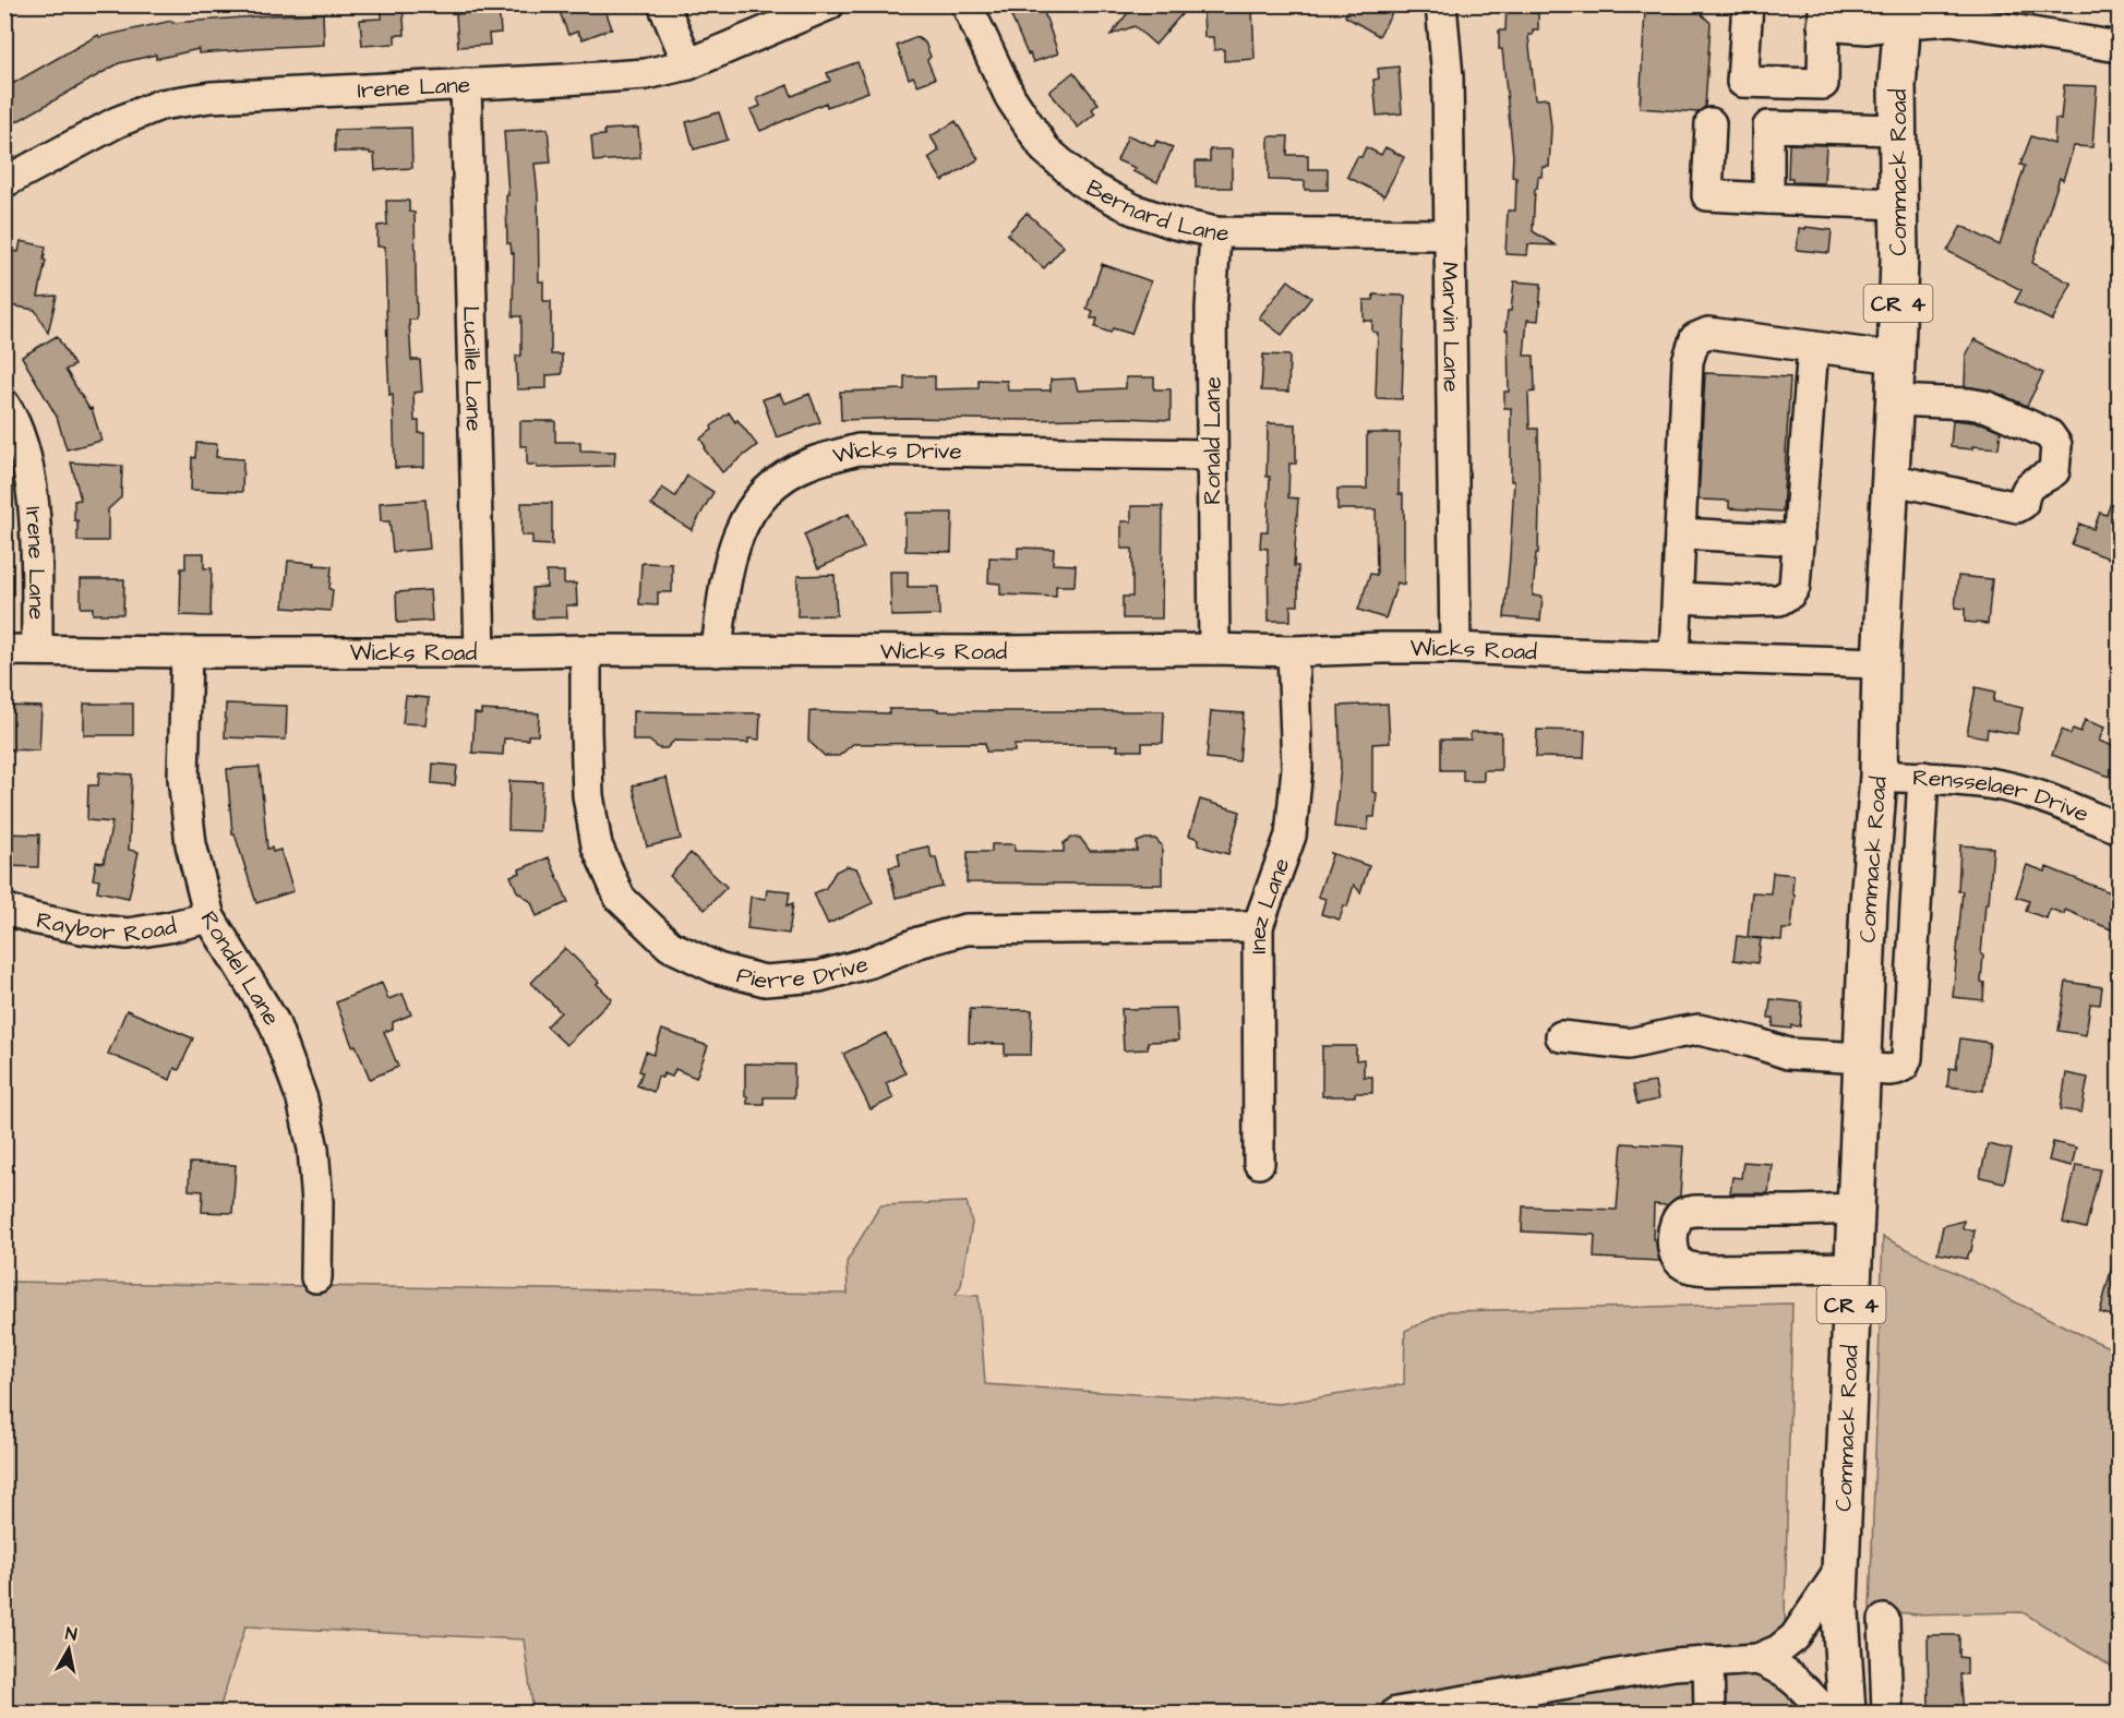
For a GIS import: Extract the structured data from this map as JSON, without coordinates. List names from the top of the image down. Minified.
{"streets":{"main road":["Commack Road","CR 4"],"street":["Irene Lane","Bernard Lane","Marvin Lane","Lucille Lane","Ronald Lane","Wicks Drive","Wicks Road","Rensselaer Drive","Inez Lane","Raybor Road","Pierre Drive","Rondel Lane"]},"crossings":[["Irene Lane","Lucille Lane"],["Irene Lane","Wicks Road"],["Commack Road","Wicks Road"],["Commack Road","Rensselaer Drive"],["Bernard Lane","Marvin Lane"],["Bernard Lane","Ronald Lane"],["Marvin Lane","Wicks Road"],["Lucille Lane","Wicks Road"],["Ronald Lane","Wicks Drive"],["Ronald Lane","Wicks Road"],["Wicks Drive","Wicks Road"],["Wicks Road","Inez Lane"],["Wicks Road","Pierre Drive"],["Wicks Road","Rondel Lane"],["Inez Lane","Pierre Drive"],["Raybor Road","Rondel Lane"]],"north":"top"}
